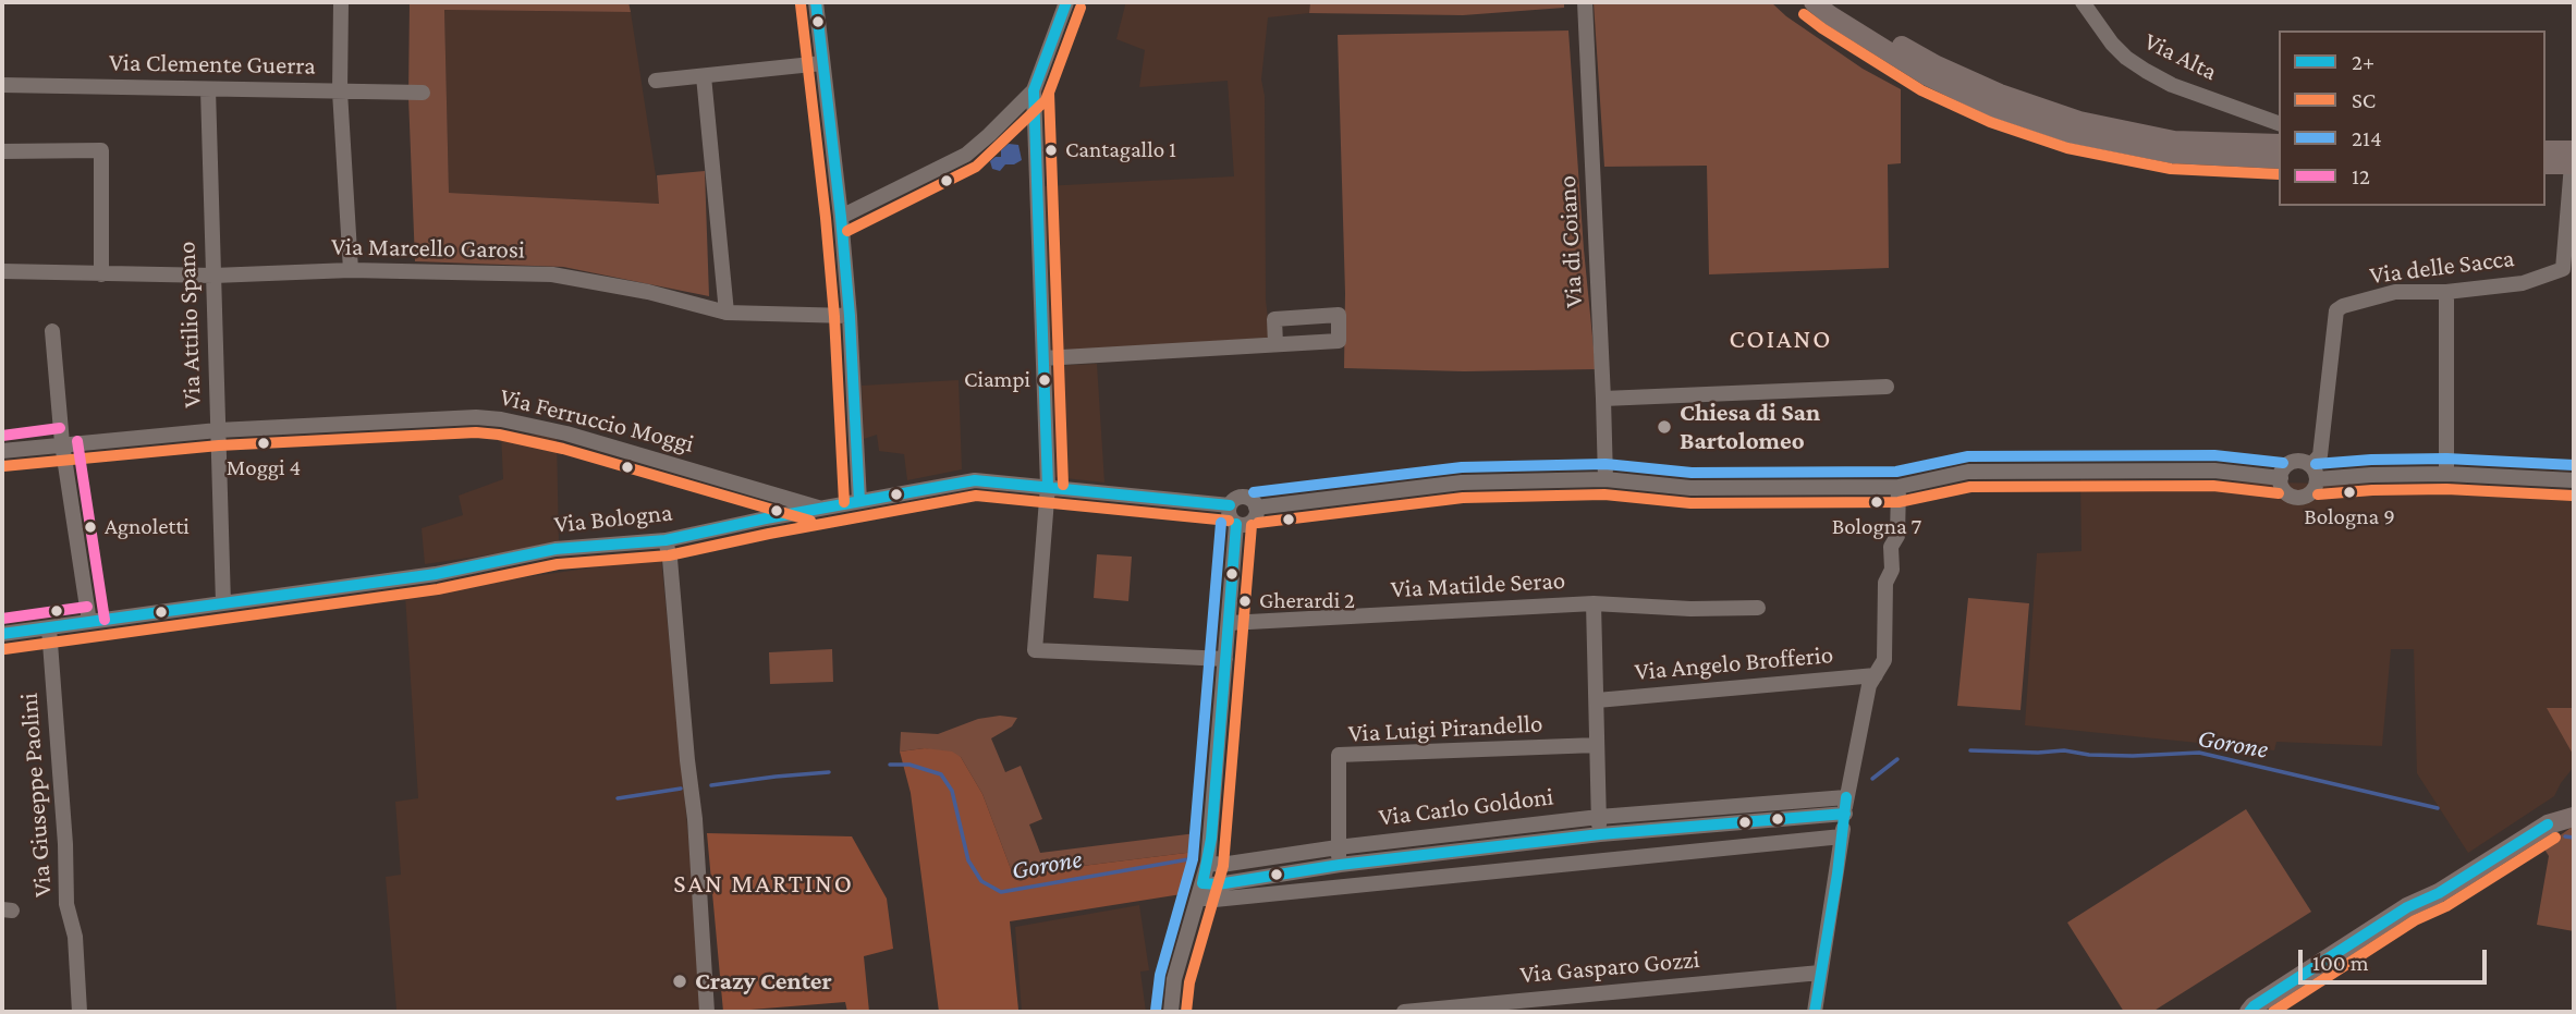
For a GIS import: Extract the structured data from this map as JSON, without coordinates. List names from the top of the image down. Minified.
{"streets":{"street":["Via Alta","Via Clemente Guerra","Via di Coiano","Via Marcello Garosi","Via delle Sacca","Via Attilio Spano","Via Ferruccio Moggi","Via Bologna","Via Matilde Serao","Via Angelo Brofferio","Via Luigi Pirandello","Via Giuseppe Paolini","Via Carlo Goldoni","Via Gasparo Gozzi"]},"crossings":[["Via Clemente Guerra","Via Attilio Spano"],["Via di Coiano","Via Bologna"],["Via Marcello Garosi","Via Attilio Spano"],["Via delle Sacca","Via Bologna"],["Via Attilio Spano","Via Ferruccio Moggi"],["Via Attilio Spano","Via Bologna"],["Via Ferruccio Moggi","Via Bologna"],["Via Bologna","Via Giuseppe Paolini"],["Via Matilde Serao","Via Angelo Brofferio"],["Via Matilde Serao","Via Luigi Pirandello"],["Via Matilde Serao","Via Carlo Goldoni"],["Via Luigi Pirandello","Via Carlo Goldoni"]],"districts":["COIANO","SAN MARTINO"],"water":["Gorone"],"places":["Cantagallo 1","Ciampi","Chiesa di San Bartolomeo","Moggi 4","Bologna 9","Bologna 7","Agnoletti","Gherardi 2","Crazy Center"],"lines":["transit line 2+","transit line SC","transit line 12","transit line 214"],"legend":["2+","SC","214","12"],"scale_bar":"100 m"}
